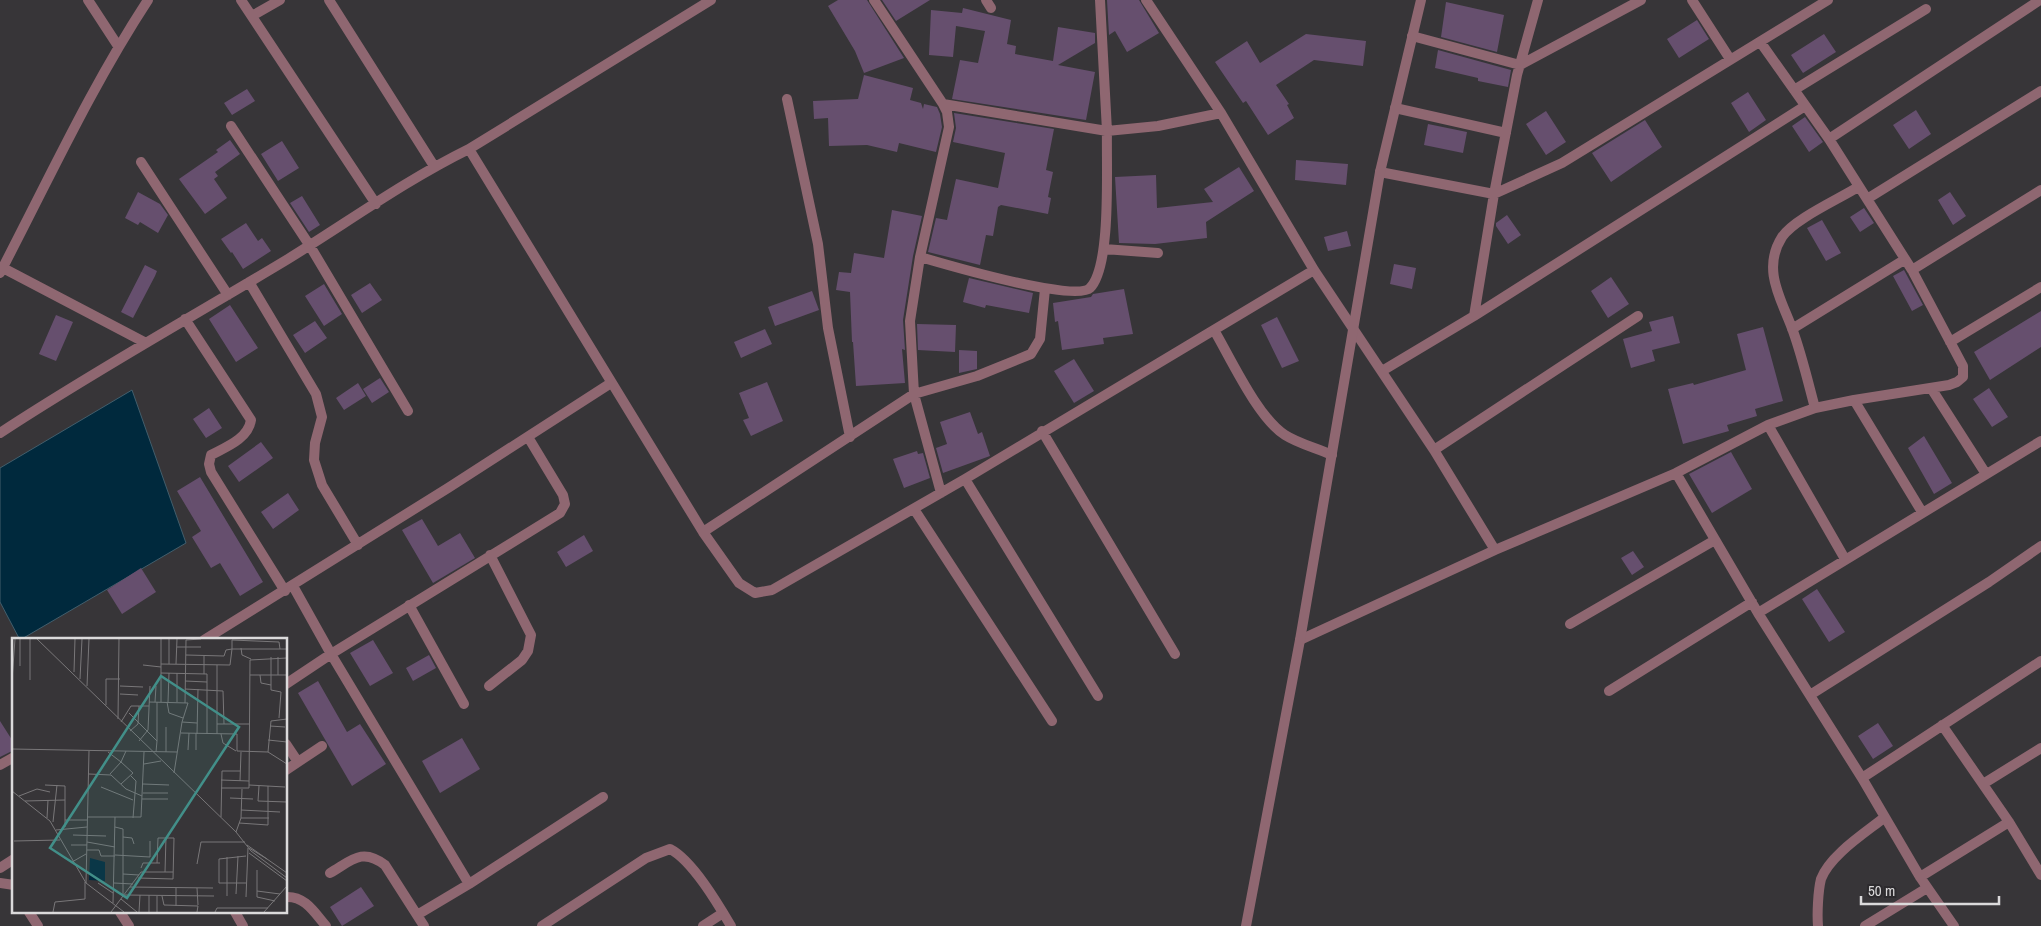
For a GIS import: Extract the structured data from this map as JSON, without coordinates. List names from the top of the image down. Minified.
{"scale_bar":"50 m"}
